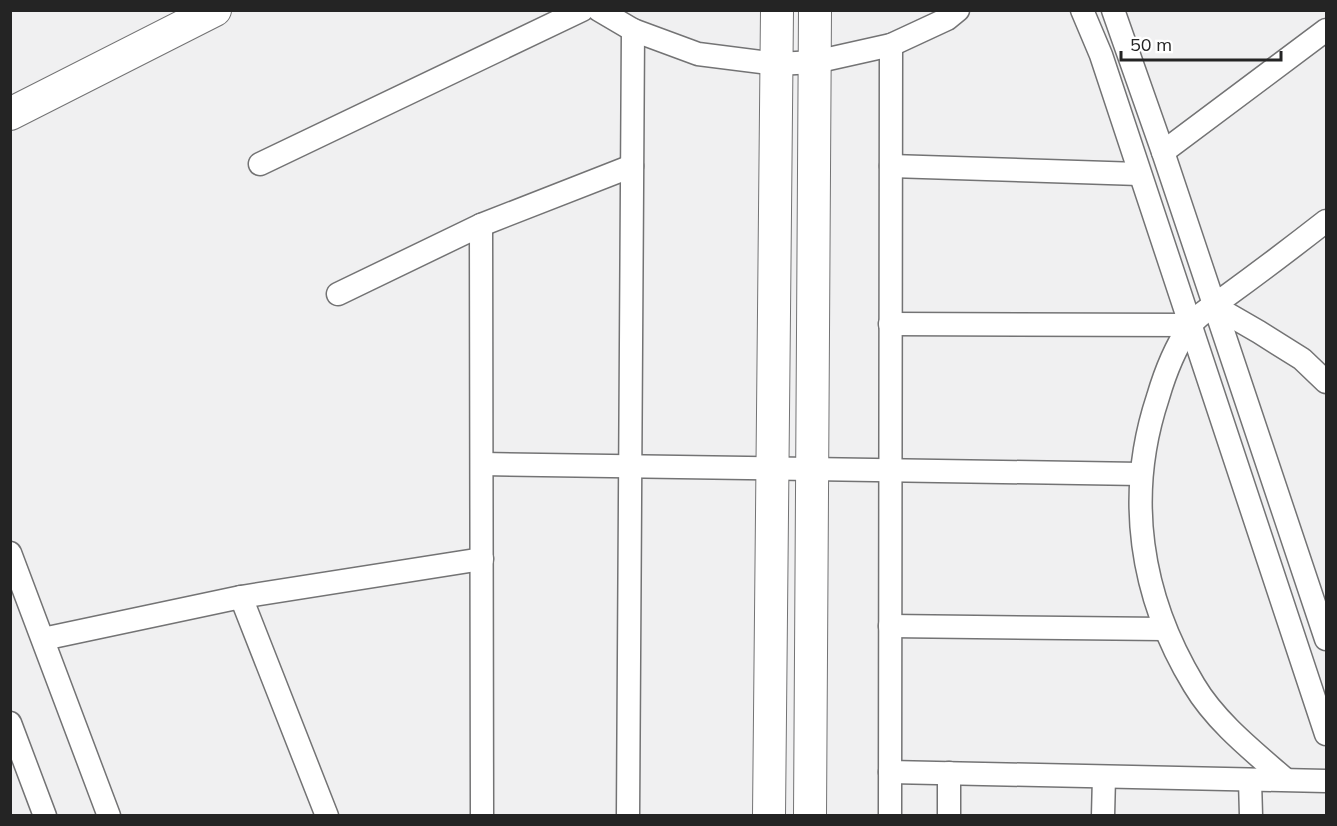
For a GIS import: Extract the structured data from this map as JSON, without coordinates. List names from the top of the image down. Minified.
{"scale_bar":"50 m"}
